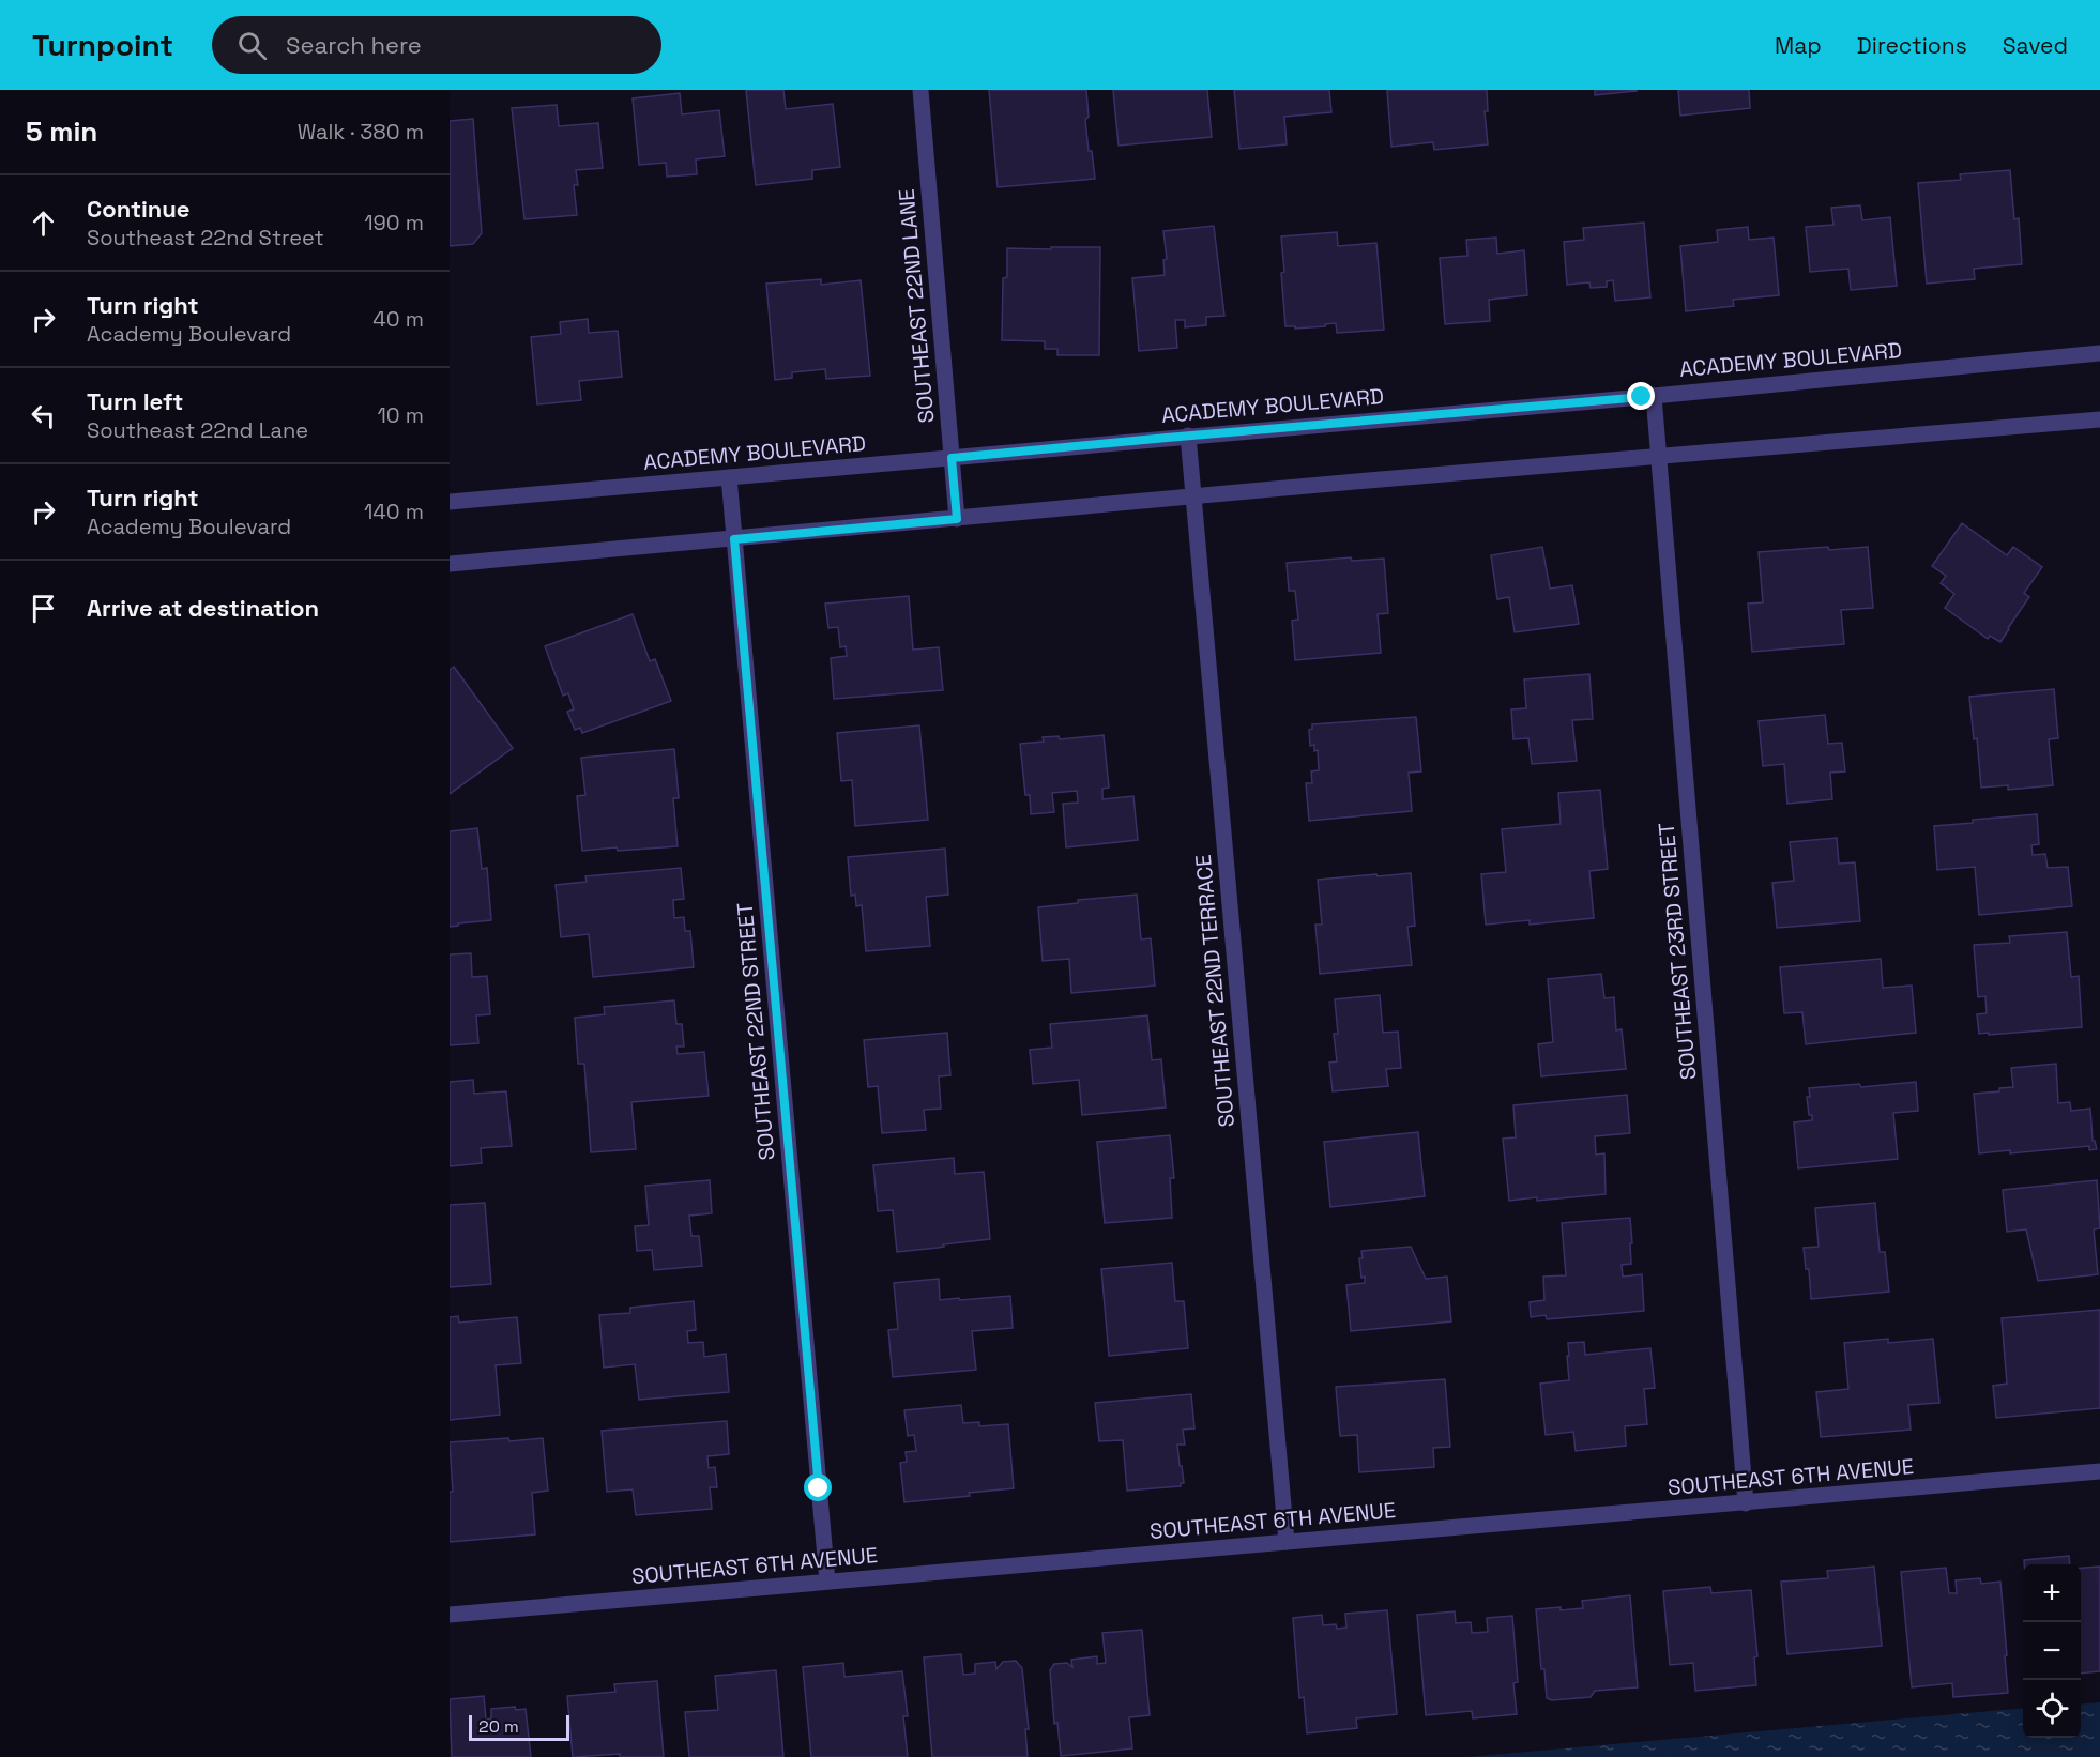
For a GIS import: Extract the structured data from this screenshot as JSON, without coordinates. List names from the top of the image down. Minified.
{"streets":{"street":["SOUTHEAST 22ND LANE","ACADEMY BOULEVARD","SOUTHEAST 23RD STREET","SOUTHEAST 22ND TERRACE","SOUTHEAST 22ND STREET","SOUTHEAST 6TH AVENUE"]},"crossings":[["SOUTHEAST 22ND LANE","ACADEMY BOULEVARD"],["ACADEMY BOULEVARD","SOUTHEAST 23RD STREET"],["ACADEMY BOULEVARD","SOUTHEAST 22ND TERRACE"],["ACADEMY BOULEVARD","SOUTHEAST 22ND STREET"],["SOUTHEAST 23RD STREET","SOUTHEAST 6TH AVENUE"],["SOUTHEAST 22ND TERRACE","SOUTHEAST 6TH AVENUE"],["SOUTHEAST 22ND STREET","SOUTHEAST 6TH AVENUE"]],"scale_bar":"20 m","page":{"header":"Turnpoint","search":"Search here","nav":["Map","Directions","Saved"],"heading":["5 min","Walk · 380 m"],"list":[["Continue","Southeast 22nd Street","190 m"],["Turn right","Academy Boulevard","40 m"],["Turn left","Southeast 22nd Lane","10 m"],["Turn right","Academy Boulevard","140 m"],"Arrive at destination"],"map_buttons":["+","−"],"scale":"20 m"}}
